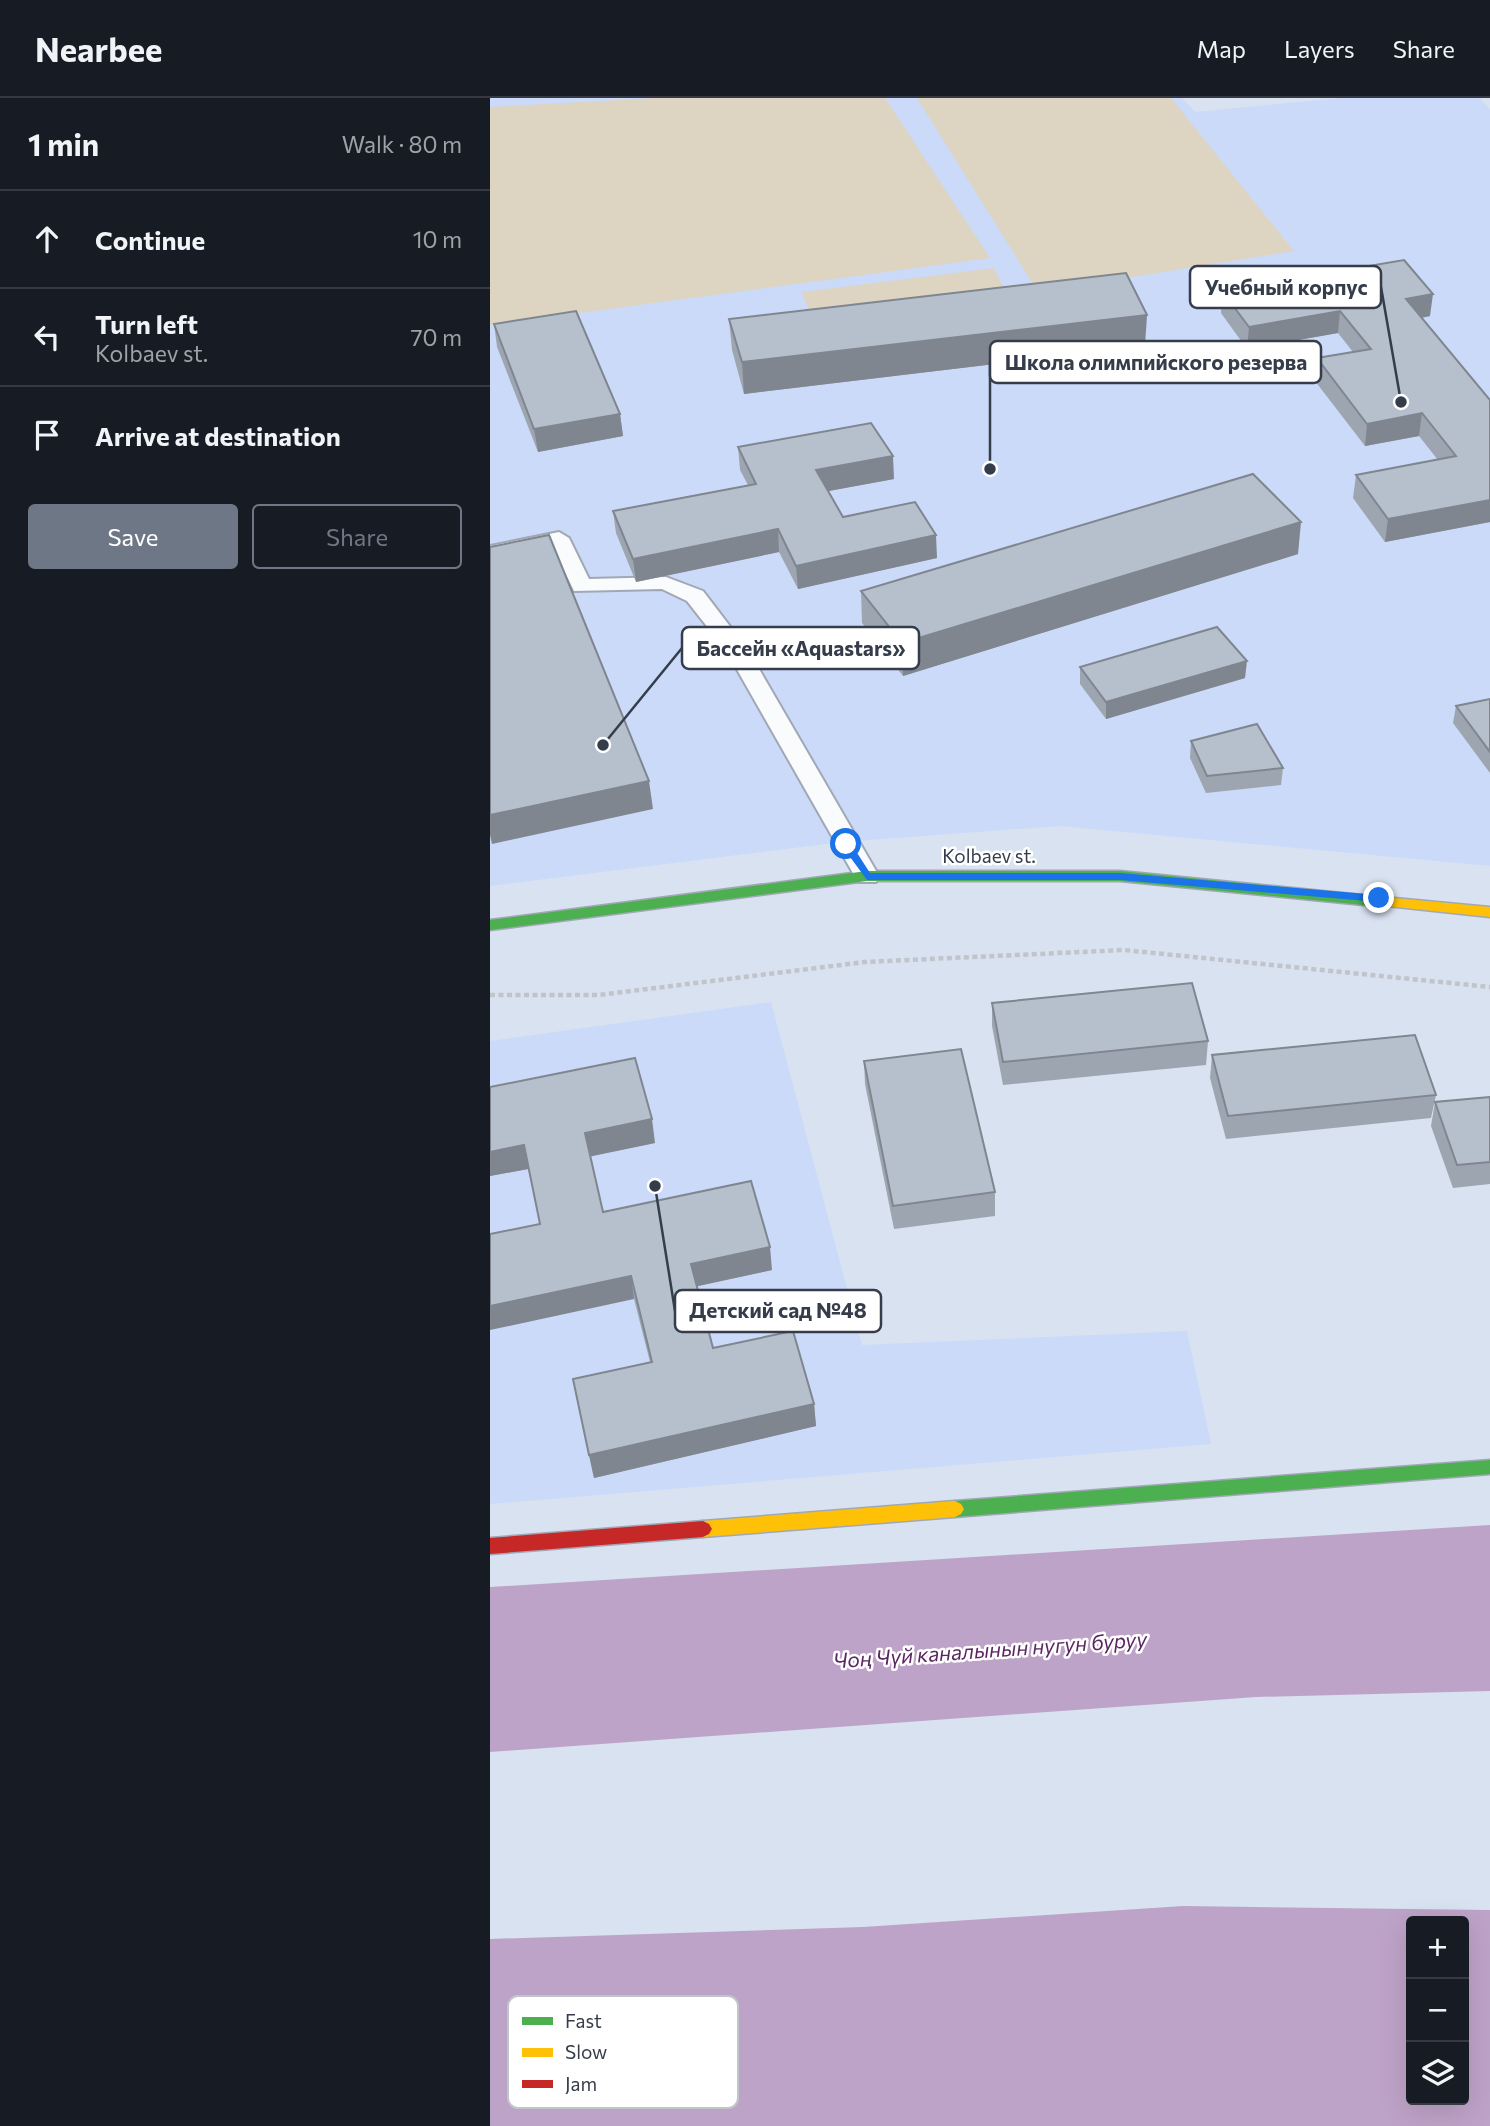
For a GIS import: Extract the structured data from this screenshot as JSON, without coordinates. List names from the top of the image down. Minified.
{"streets":{"main road":["Kolbaev st."]},"water":["Чоң Чүй каналынын нугун буруу"],"places":["Учебный корпус","Школа олимпийского резерва","Бассейн «Aquastars»","Детский сад №48"],"legend":["Fast","Slow","Jam"],"page":{"header":"Nearbee","nav":["Map","Layers","Share"],"heading":["1 min","Walk · 80 m"],"list":[["Continue","10 m"],["Turn left","Kolbaev st.","70 m"],"Arrive at destination"],"buttons":["Save","Share"],"map_buttons":["+","−"]}}
